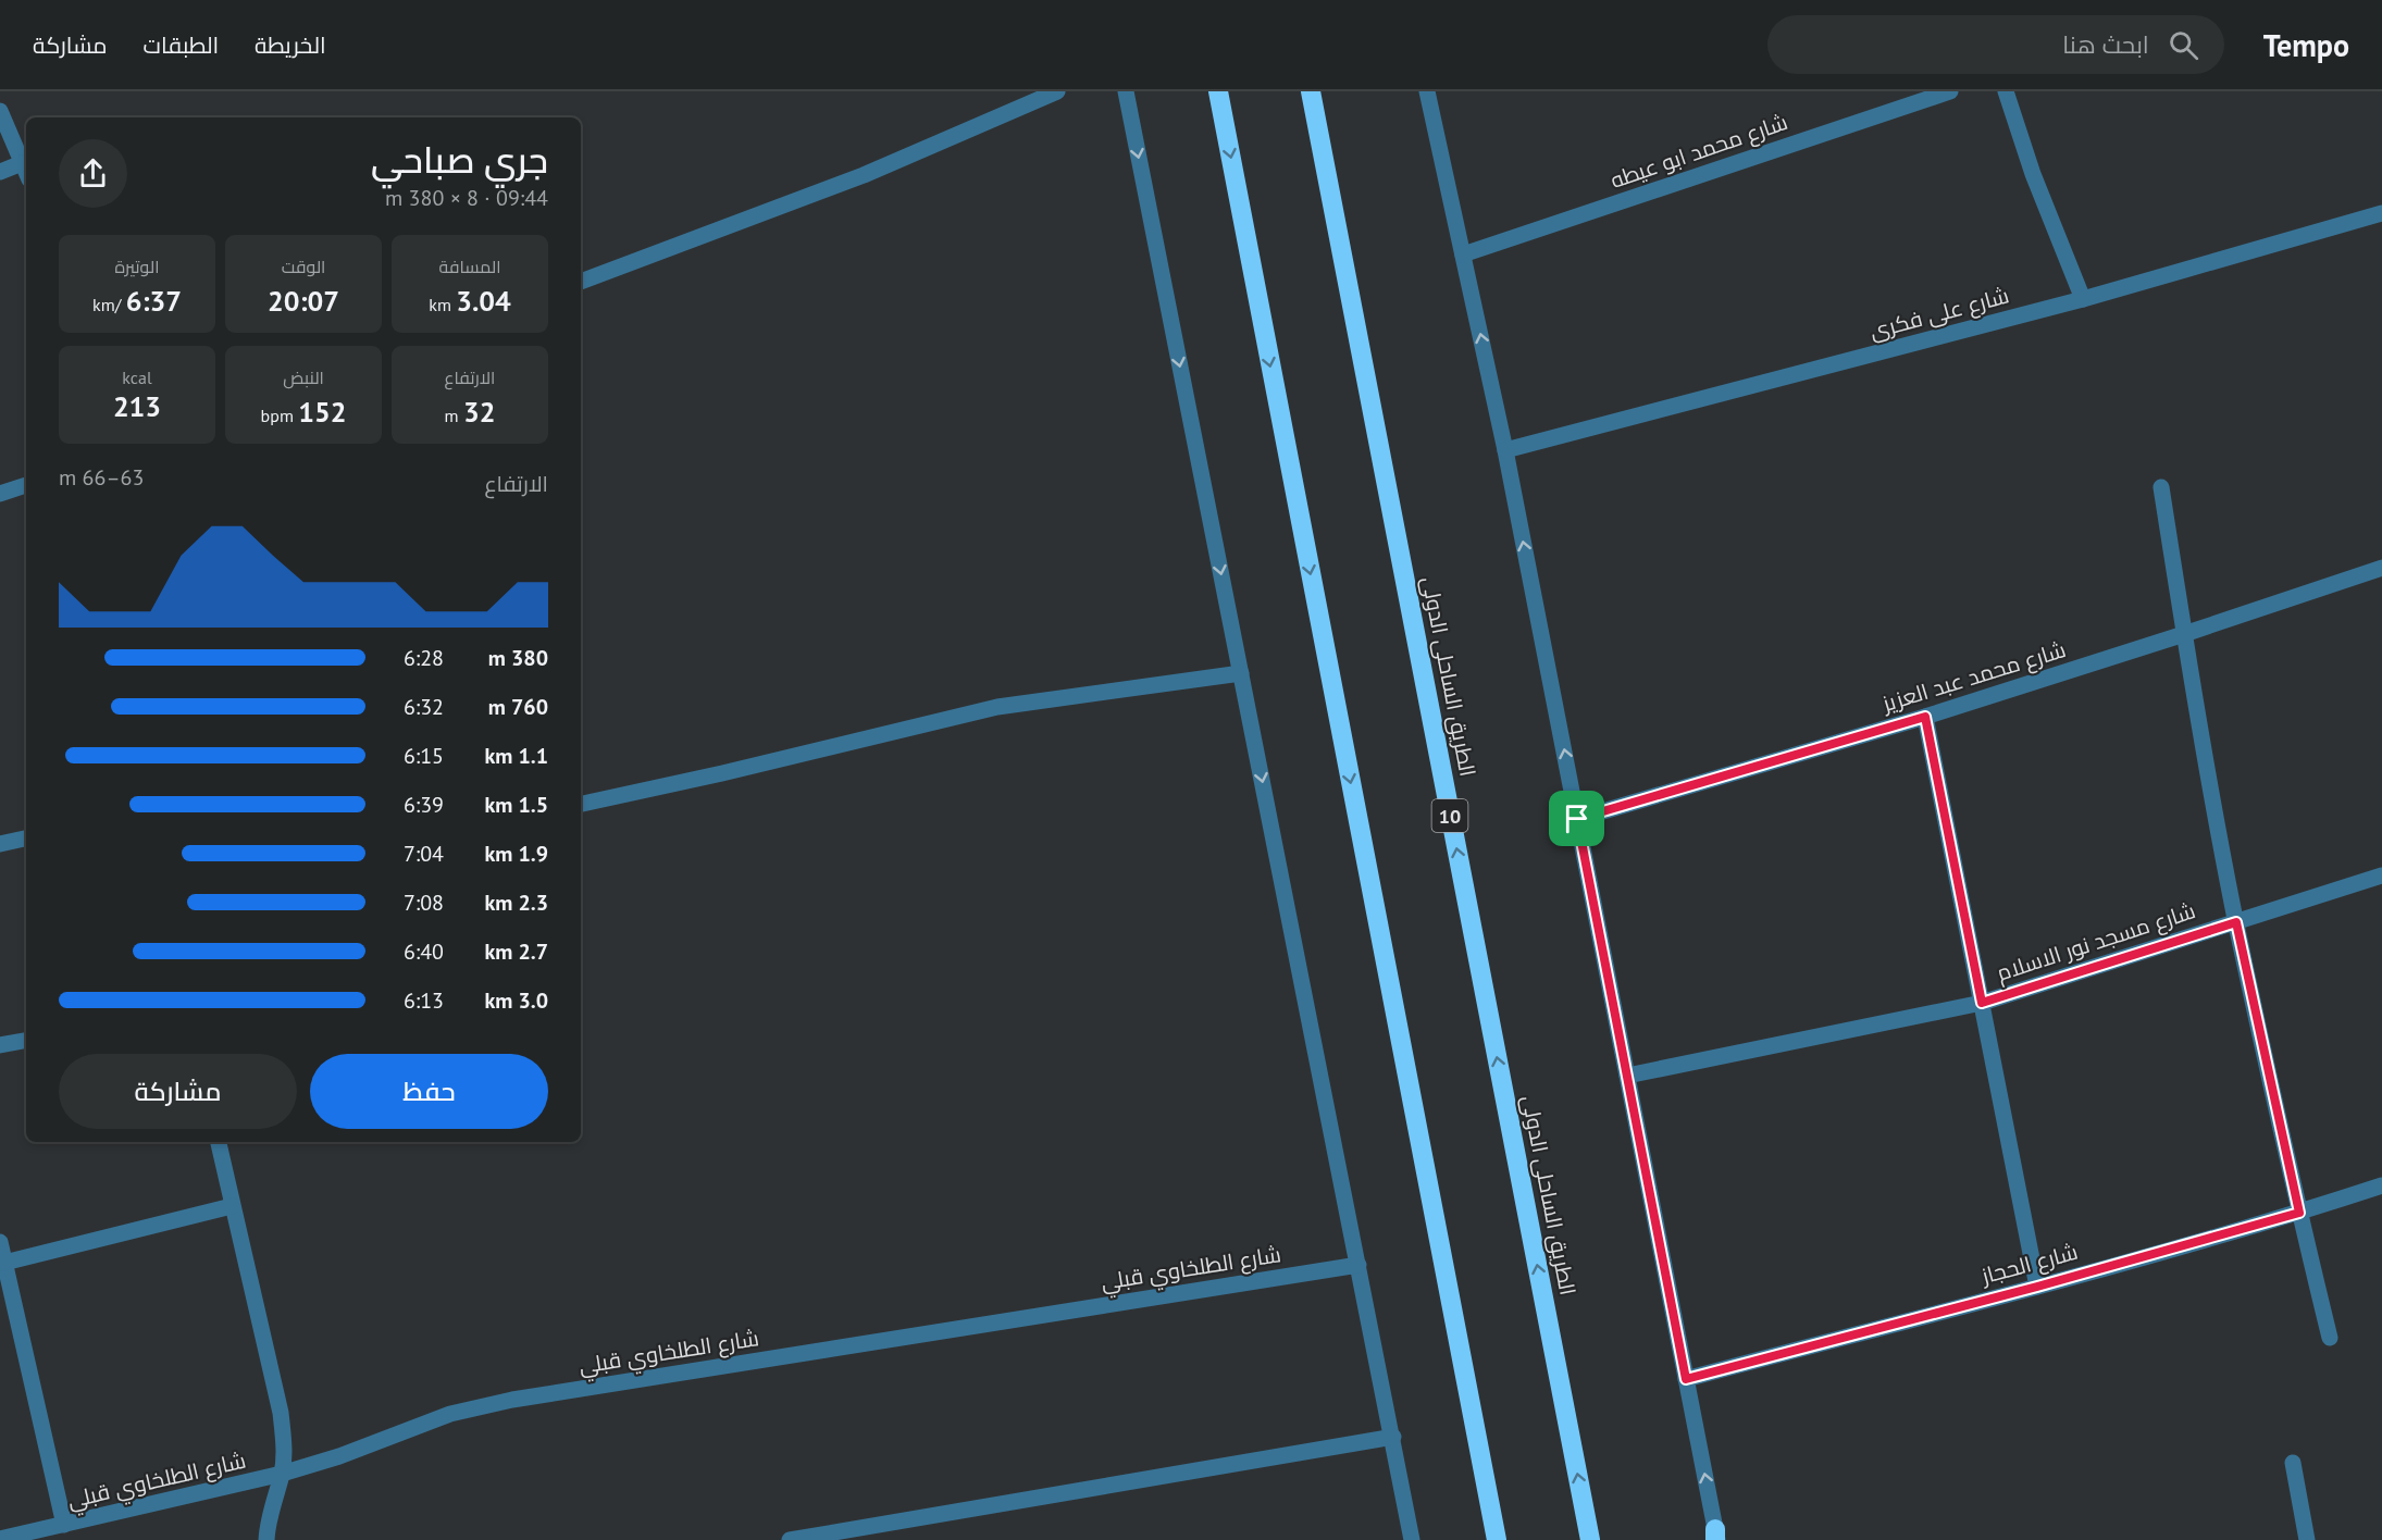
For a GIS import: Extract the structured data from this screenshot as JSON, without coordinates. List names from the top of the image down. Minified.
{"streets":{"highway":["الطريق الساحلى الدولى","10"],"street":["شارع محمد ابو عيطه","شارع على فكرى","شارع محمد عبد العزيز","شارع مسجد نور الاسلام","شارع الحجاز","شارع الطلخاوي قبلي"]},"page":{"header":"Tempo","search":"ابحث هنا","nav":["الخريطة","الطبقات","مشاركة"],"heading":["جري صباحي","09:44 · 8 × 380 m"],"stats":[["المسافة","3.04 km"],["الوقت","20:07"],["الوتيرة","6:37 /km"],["الارتفاع","32 m"],["النبض","152 bpm"],["kcal","213"]],"chart":["الارتفاع","63–66 m"],"list":[{"name":"380 m","note":"6:28"},{"name":"760 m","note":"6:32"},{"name":"1.1 km","note":"6:15"},{"name":"1.5 km","note":"6:39"},{"name":"1.9 km","note":"7:04"},{"name":"2.3 km","note":"7:08"},{"name":"2.7 km","note":"6:40"},{"name":"3.0 km","note":"6:13"}],"buttons":["حفظ","مشاركة"]}}
